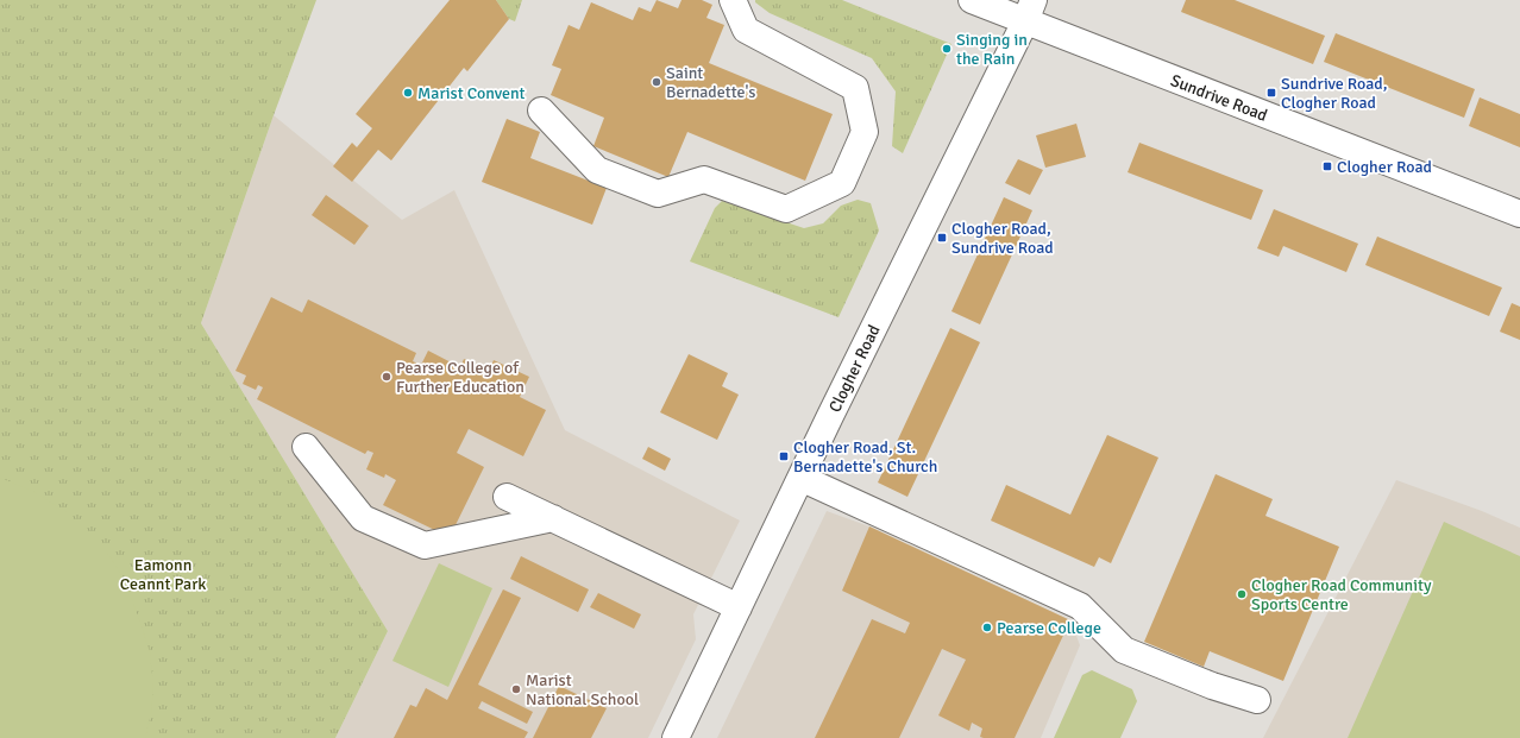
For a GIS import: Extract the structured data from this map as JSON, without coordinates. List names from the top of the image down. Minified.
{"streets":{"street":["Sundrive Road","Clogher Road"]},"crossings":[["Sundrive Road","Clogher Road"]],"parks":["Eamonn Ceannt Park"],"places":{"other":["Singing in the Rain","Saint Bernadette's","Marist Convent","Pearse College of Further Education","Clogher Road Community Sports Centre","Pearse College","Marist National School"],"transit":["Sundrive Road, Clogher Road","Clogher Road","Clogher Road, Sundrive Road","Clogher Road, St. Bernadette's Church"]}}
